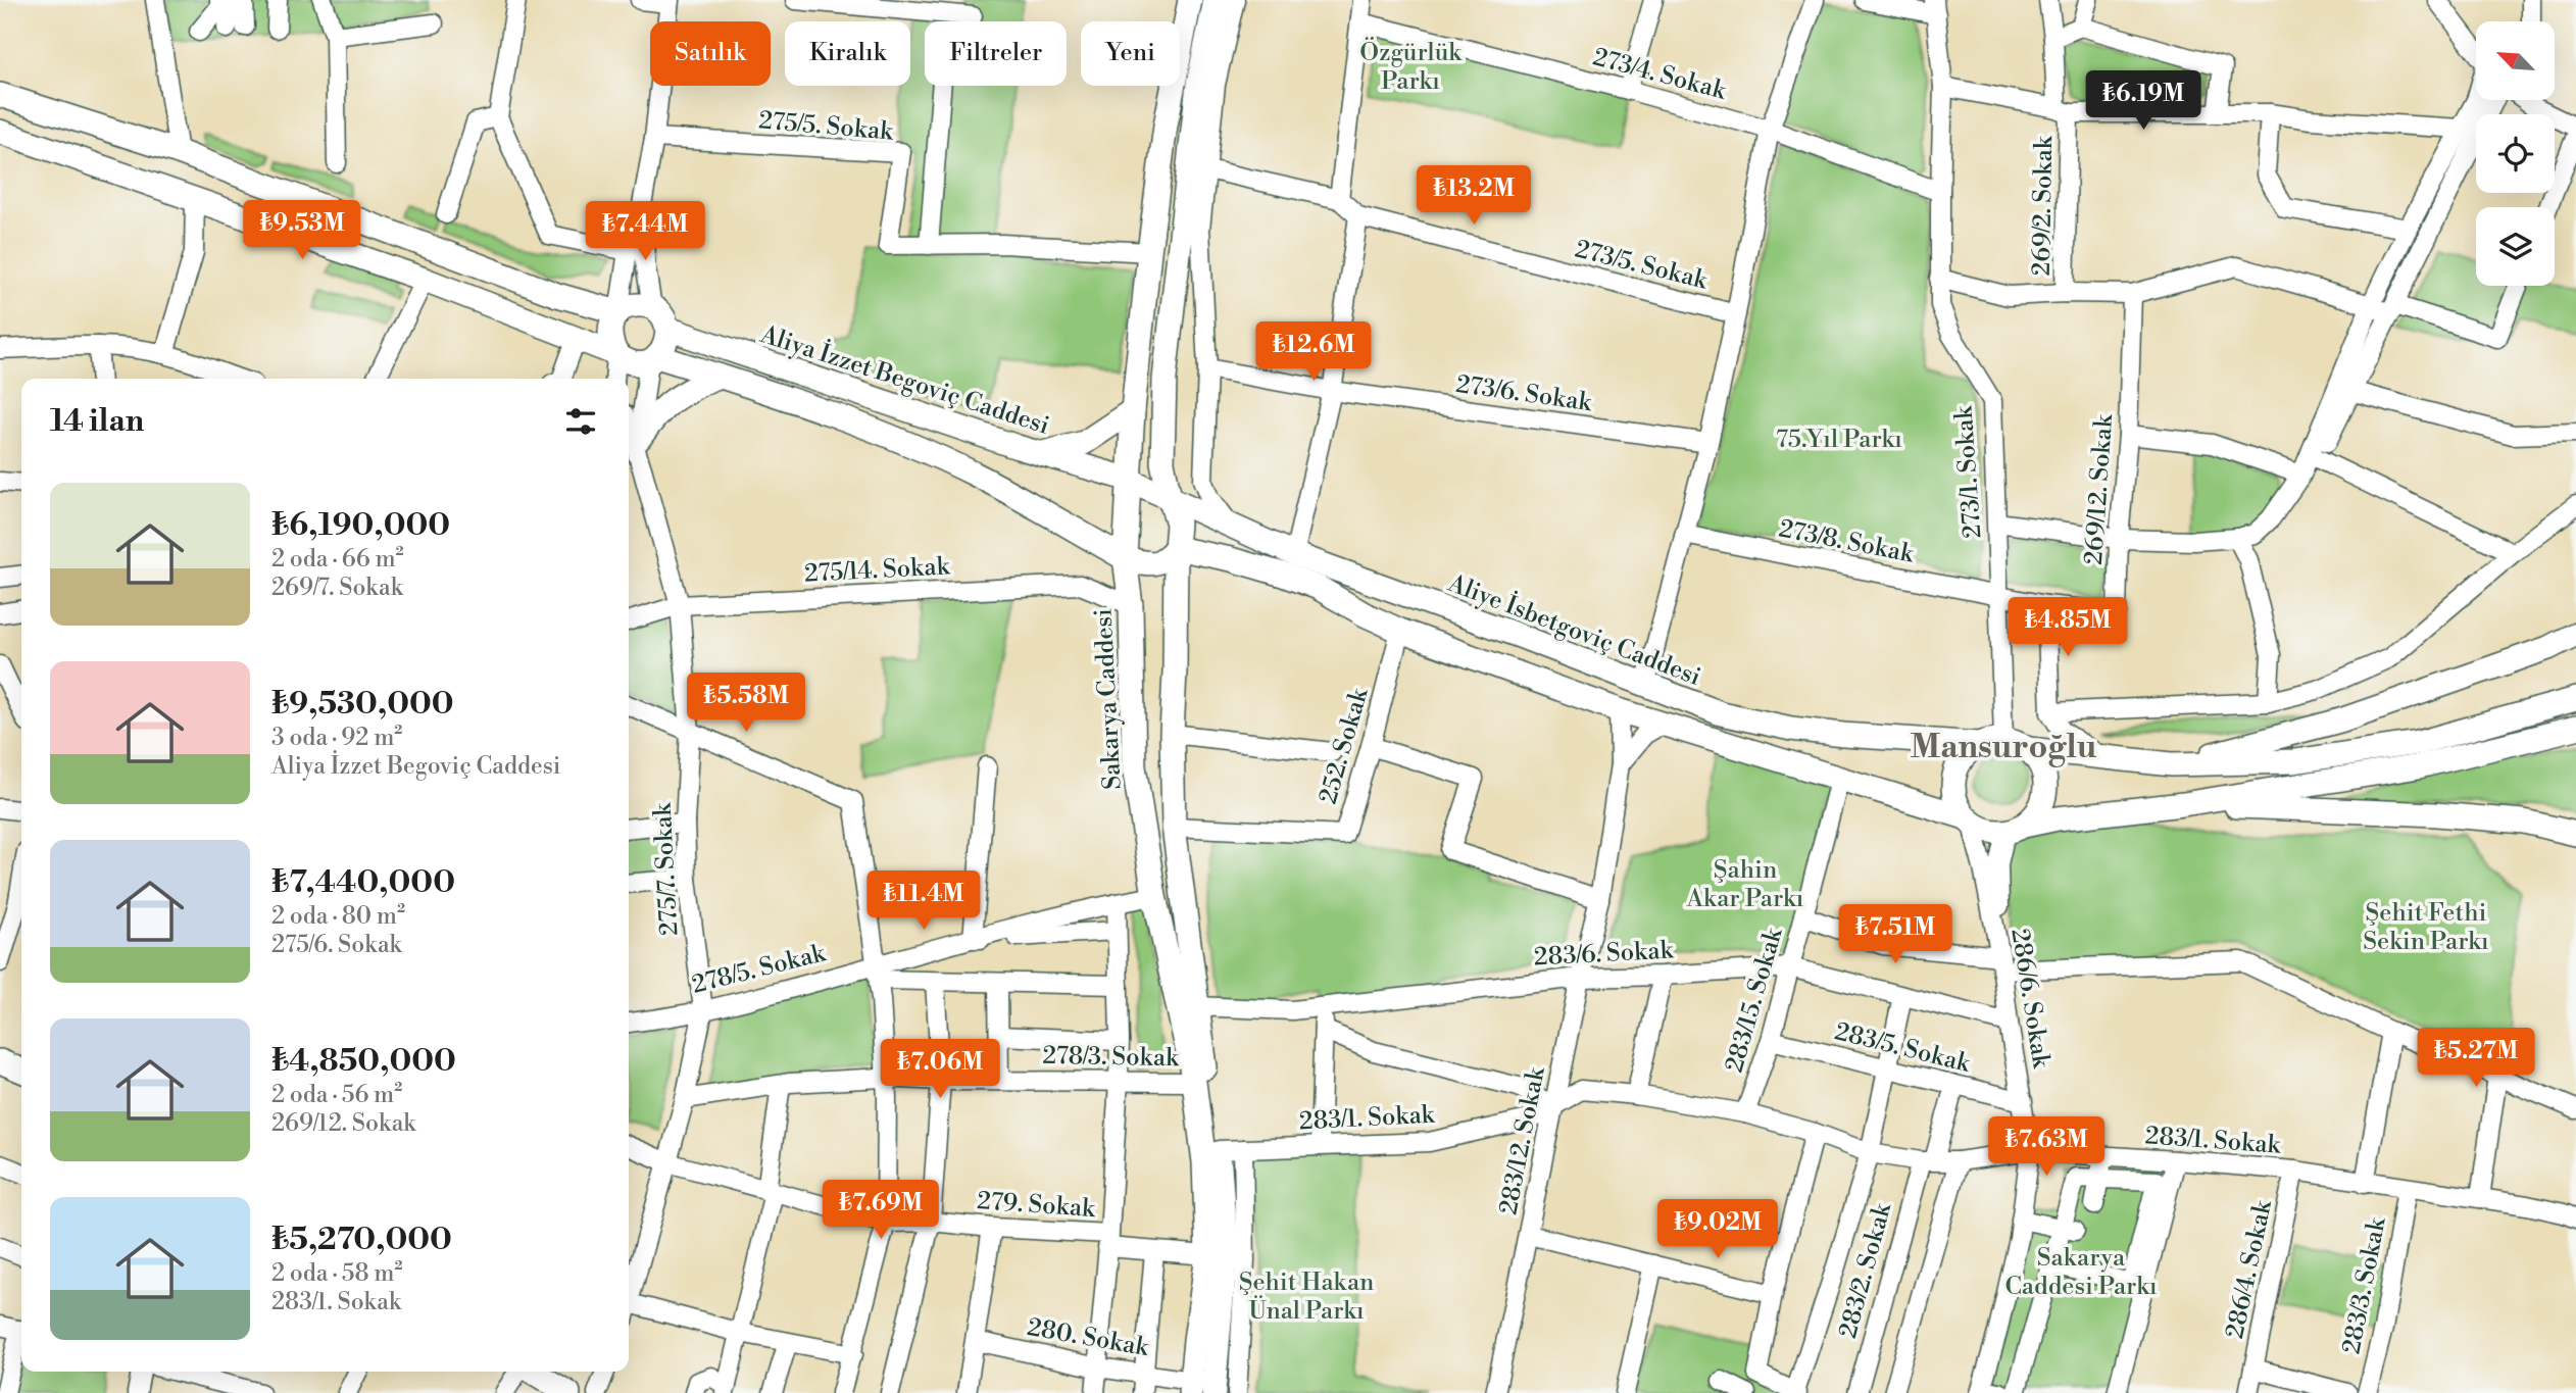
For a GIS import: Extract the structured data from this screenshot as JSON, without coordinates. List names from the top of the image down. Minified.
{"streets":{"main road":["Aliya İzzet Begoviç Caddesi","Aliye İsbetgoviç Caddesi","Sakarya Caddesi"],"street":["273/4. Sokak","275/5. Sokak","269/2. Sokak","273/5. Sokak","273/6. Sokak","273/1. Sokak","269/12. Sokak","273/8. Sokak","275/14. Sokak","252. Sokak","275/7. Sokak","283/6. Sokak","278/5. Sokak","286/6. Sokak","283/15. Sokak","283/5. Sokak","278/3. Sokak","283/1. Sokak","283/12. Sokak","279. Sokak","286/4. Sokak","283/2. Sokak","283/3. Sokak","280. Sokak"]},"crossings":[["273/4. Sokak","273/1. Sokak"],["275/5. Sokak","Sakarya Caddesi"],["Aliya İzzet Begoviç Caddesi","Aliye İsbetgoviç Caddesi"],["Aliya İzzet Begoviç Caddesi","Sakarya Caddesi"],["273/1. Sokak","269/12. Sokak"],["273/1. Sokak","273/8. Sokak"],["273/1. Sokak","Aliye İsbetgoviç Caddesi"],["273/1. Sokak","286/6. Sokak"],["269/12. Sokak","273/8. Sokak"],["275/14. Sokak","Sakarya Caddesi"],["275/14. Sokak","275/7. Sokak"],["Aliye İsbetgoviç Caddesi","286/6. Sokak"],["Sakarya Caddesi","278/5. Sokak"],["Sakarya Caddesi","278/3. Sokak"],["Sakarya Caddesi","279. Sokak"],["Sakarya Caddesi","280. Sokak"],["275/7. Sokak","278/5. Sokak"],["275/7. Sokak","278/3. Sokak"],["275/7. Sokak","279. Sokak"],["283/6. Sokak","286/6. Sokak"],["283/6. Sokak","283/15. Sokak"],["283/6. Sokak","283/12. Sokak"],["286/6. Sokak","283/5. Sokak"],["286/6. Sokak","283/1. Sokak"],["283/15. Sokak","283/5. Sokak"],["283/15. Sokak","283/1. Sokak"],["283/5. Sokak","283/2. Sokak"],["283/1. Sokak","283/12. Sokak"],["283/1. Sokak","286/4. Sokak"],["283/1. Sokak","283/2. Sokak"],["283/1. Sokak","283/3. Sokak"]],"districts":["Mansuroğlu"],"parks":["Özgürlük Parkı","75.Yıl Parkı","Şahin Akar Parkı","Şehit Fethi Sekin Parkı","Sakarya Caddesi Parkı","Şehit Hakan Ünal Parkı"],"north":"top left","page":{"chip":["Satılık","Kiralık","Filtreler","Yeni"],"price":["₺6.19M","₺13.2M","₺9.53M","₺7.44M","₺12.6M","₺4.85M","₺5.58M","₺11.4M","₺7.51M","₺5.27M","₺7.06M","₺7.63M","₺7.69M","₺9.02M"],"heading":"14 ilan","list":[{"name":"₺6,190,000","note":"2 oda · 66 m² · 269/7. Sokak"},{"name":"₺9,530,000","note":"3 oda · 92 m² · Aliya İzzet Begoviç Caddesi"},{"name":"₺7,440,000","note":"2 oda · 80 m² · 275/6. Sokak"},{"name":"₺4,850,000","note":"2 oda · 56 m² · 269/12. Sokak"},{"name":"₺5,270,000","note":"2 oda · 58 m² · 283/1. Sokak"}]}}
